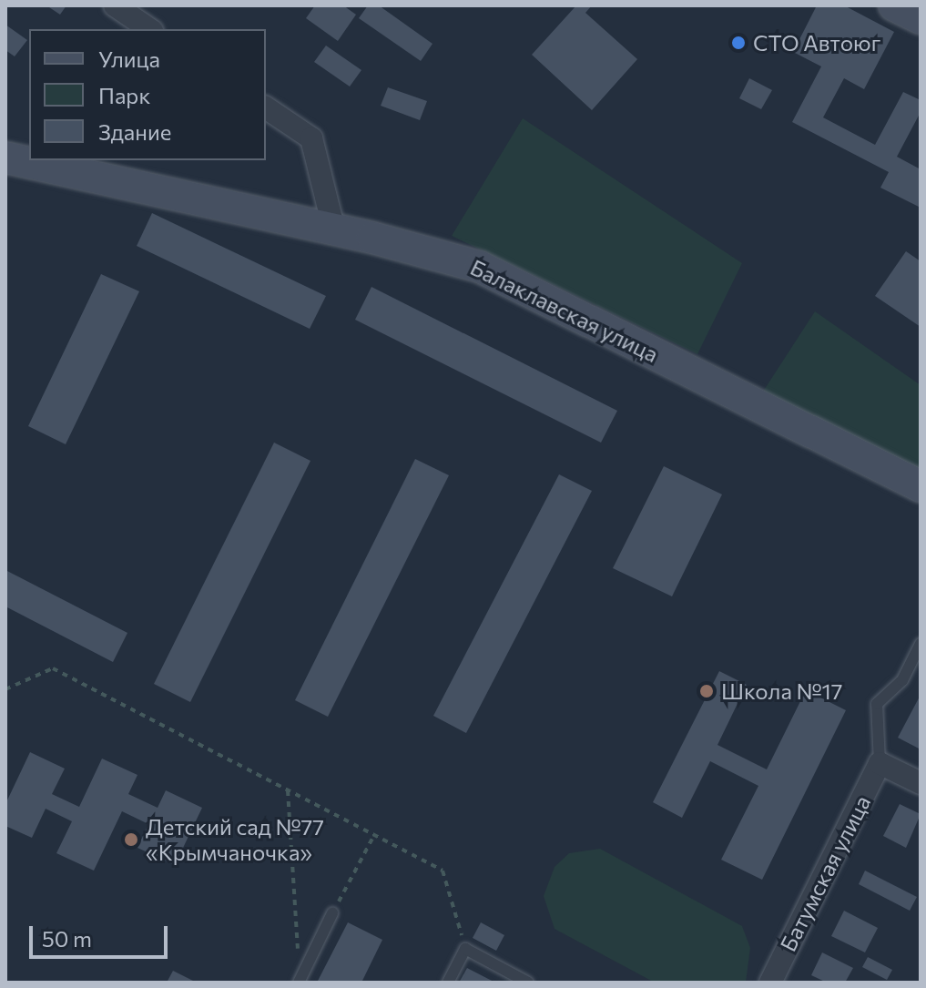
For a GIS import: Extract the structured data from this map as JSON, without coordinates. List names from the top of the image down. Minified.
{"streets":{"main road":["Балаклавская улица"],"street":["Батумская улица"]},"places":["СТО Автоюг","Школа №17","Детский сад №77 «Крымчаночка»"],"legend":["Улица","Парк","Здание"],"scale_bar":"50 m"}
